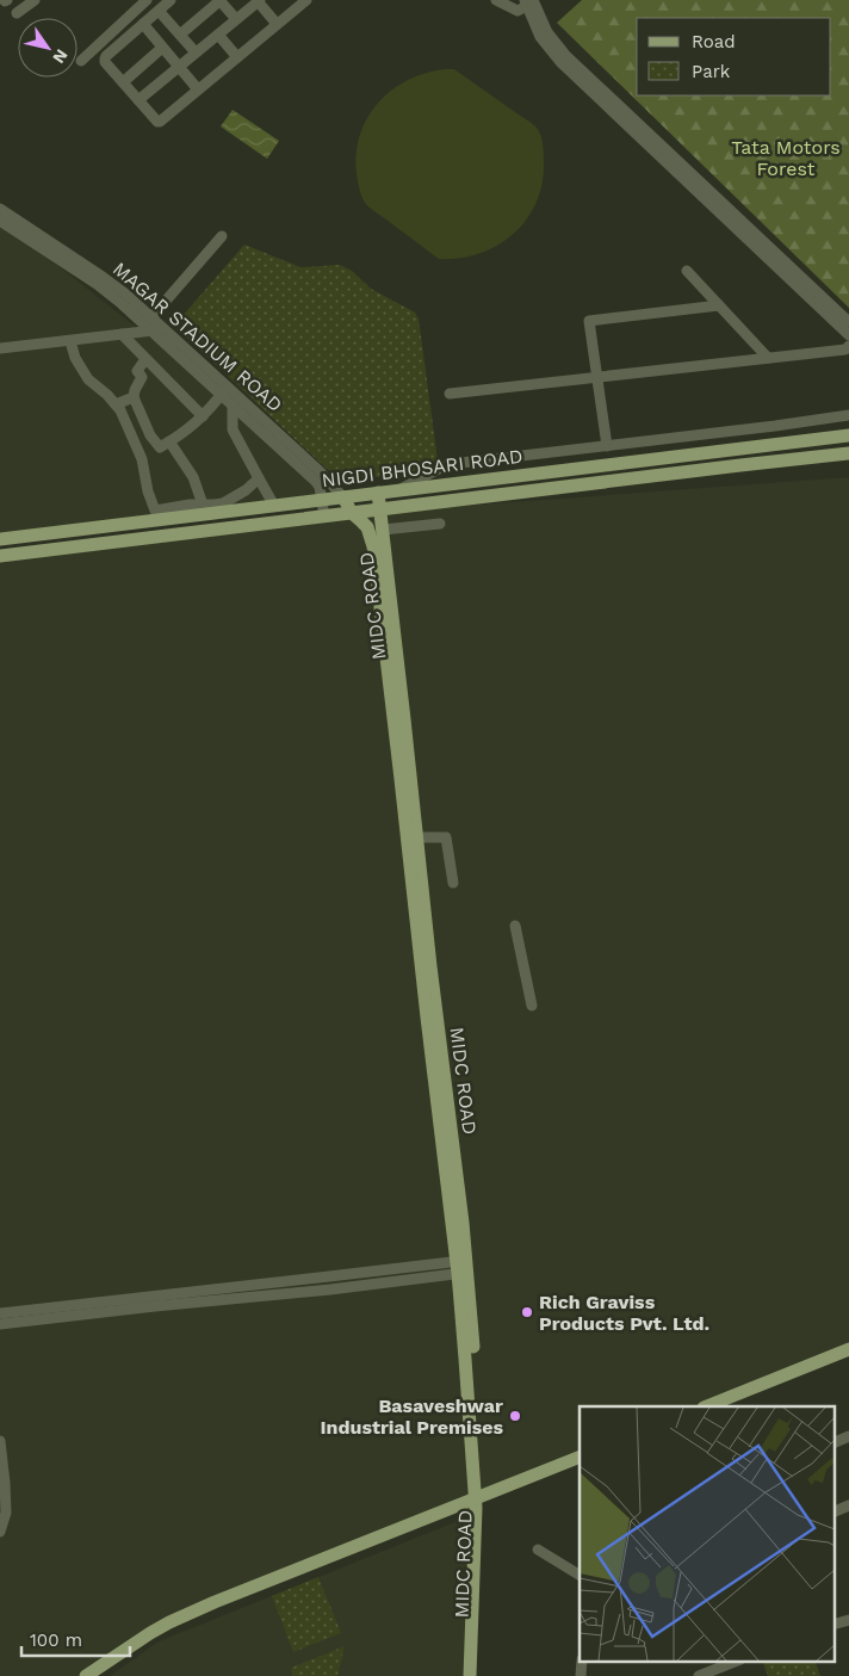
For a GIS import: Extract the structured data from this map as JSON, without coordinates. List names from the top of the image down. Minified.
{"streets":{"main road":["MAGAR STADIUM ROAD","NIGDI BHOSARI ROAD","MIDC ROAD"]},"crossings":[["MAGAR STADIUM ROAD","NIGDI BHOSARI ROAD"],["MAGAR STADIUM ROAD","MIDC ROAD"],["NIGDI BHOSARI ROAD","MIDC ROAD"]],"parks":["Tata Motors Forest"],"places":["Rich Graviss Products Pvt. Ltd.","Basaveshwar Industrial Premises"],"legend":["Road","Park"],"scale_bar":"100 m","north":"bottom right"}
